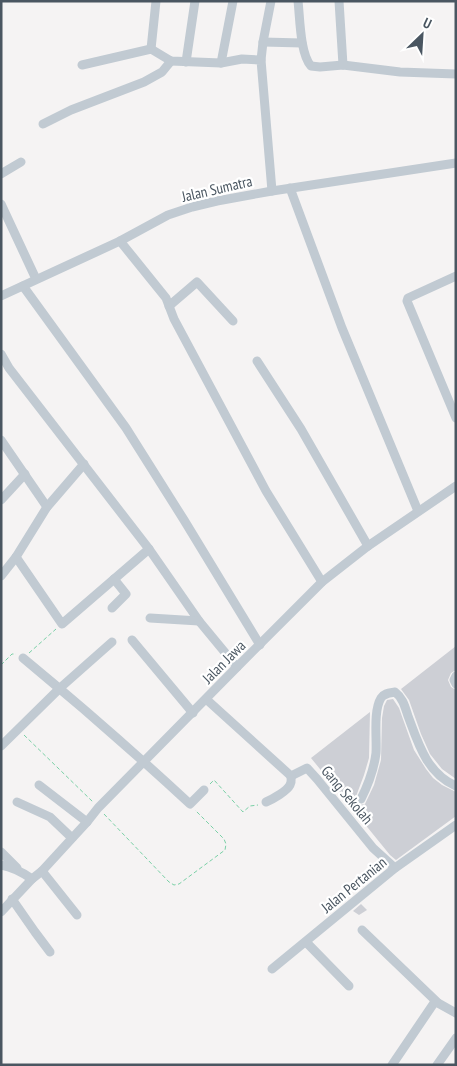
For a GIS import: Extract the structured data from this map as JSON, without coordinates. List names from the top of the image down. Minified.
{"streets":{"street":["Jalan Sumatra","Jalan Jawa","Gang Sekolah","Jalan Pertanian"]},"crossings":[["Gang Sekolah","Jalan Pertanian"]],"north":"top right"}
